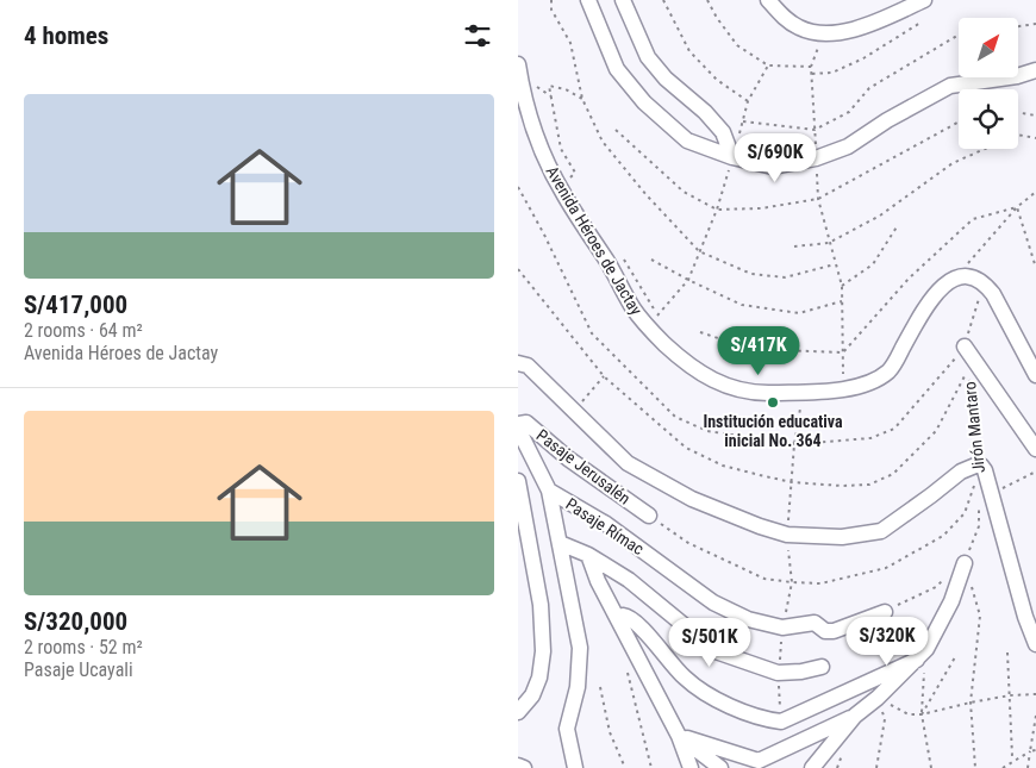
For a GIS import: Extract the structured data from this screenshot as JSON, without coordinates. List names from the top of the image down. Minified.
{"streets":{"street":["Avenida Héroes de Jactay","Pasaje Jerusalén","Pasaje Rímac"],"path":["Jirón Mantaro"]},"places":["Institución educativa inicial No. 364"],"north":"top right","page":{"heading":"4 homes","list":[{"name":"S/417,000","note":"2 rooms · 64 m² · Avenida Héroes de Jactay"},{"name":"S/320,000","note":"2 rooms · 52 m² · Pasaje Ucayali"}],"price":["S/690K","S/417K","S/320K","S/501K"]}}
